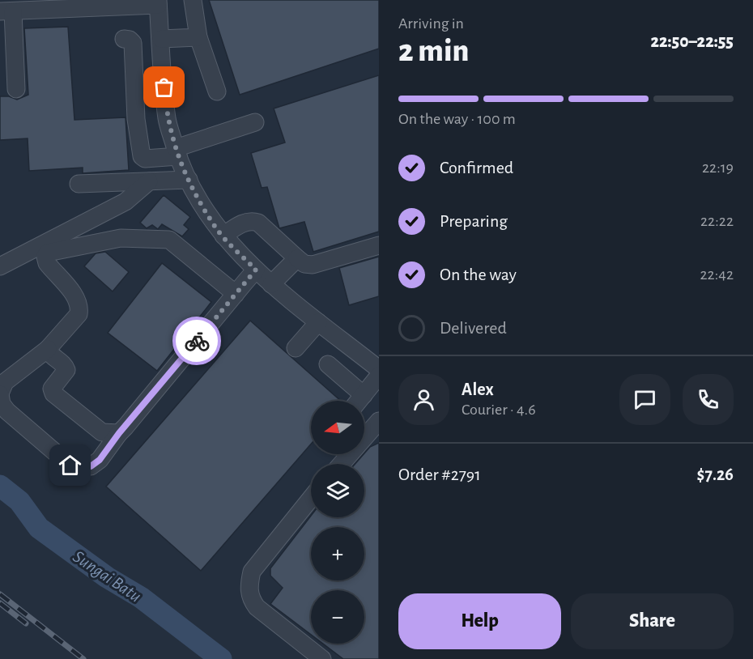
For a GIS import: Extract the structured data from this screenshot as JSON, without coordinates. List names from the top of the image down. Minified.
{"water":["Sungai Batu"],"north":"left","page":{"heading":["2 min","Arriving in","22:50–22:55"],"panel":["Alex","Courier · 4.6","Order #2791","$7.26"],"bar":"On the way · 100 m","list":[["Confirmed","22:19"],["Preparing","22:22"],["On the way","22:42"],"Delivered"],"map_buttons":["+","−"],"buttons":["Help","Share"]}}
